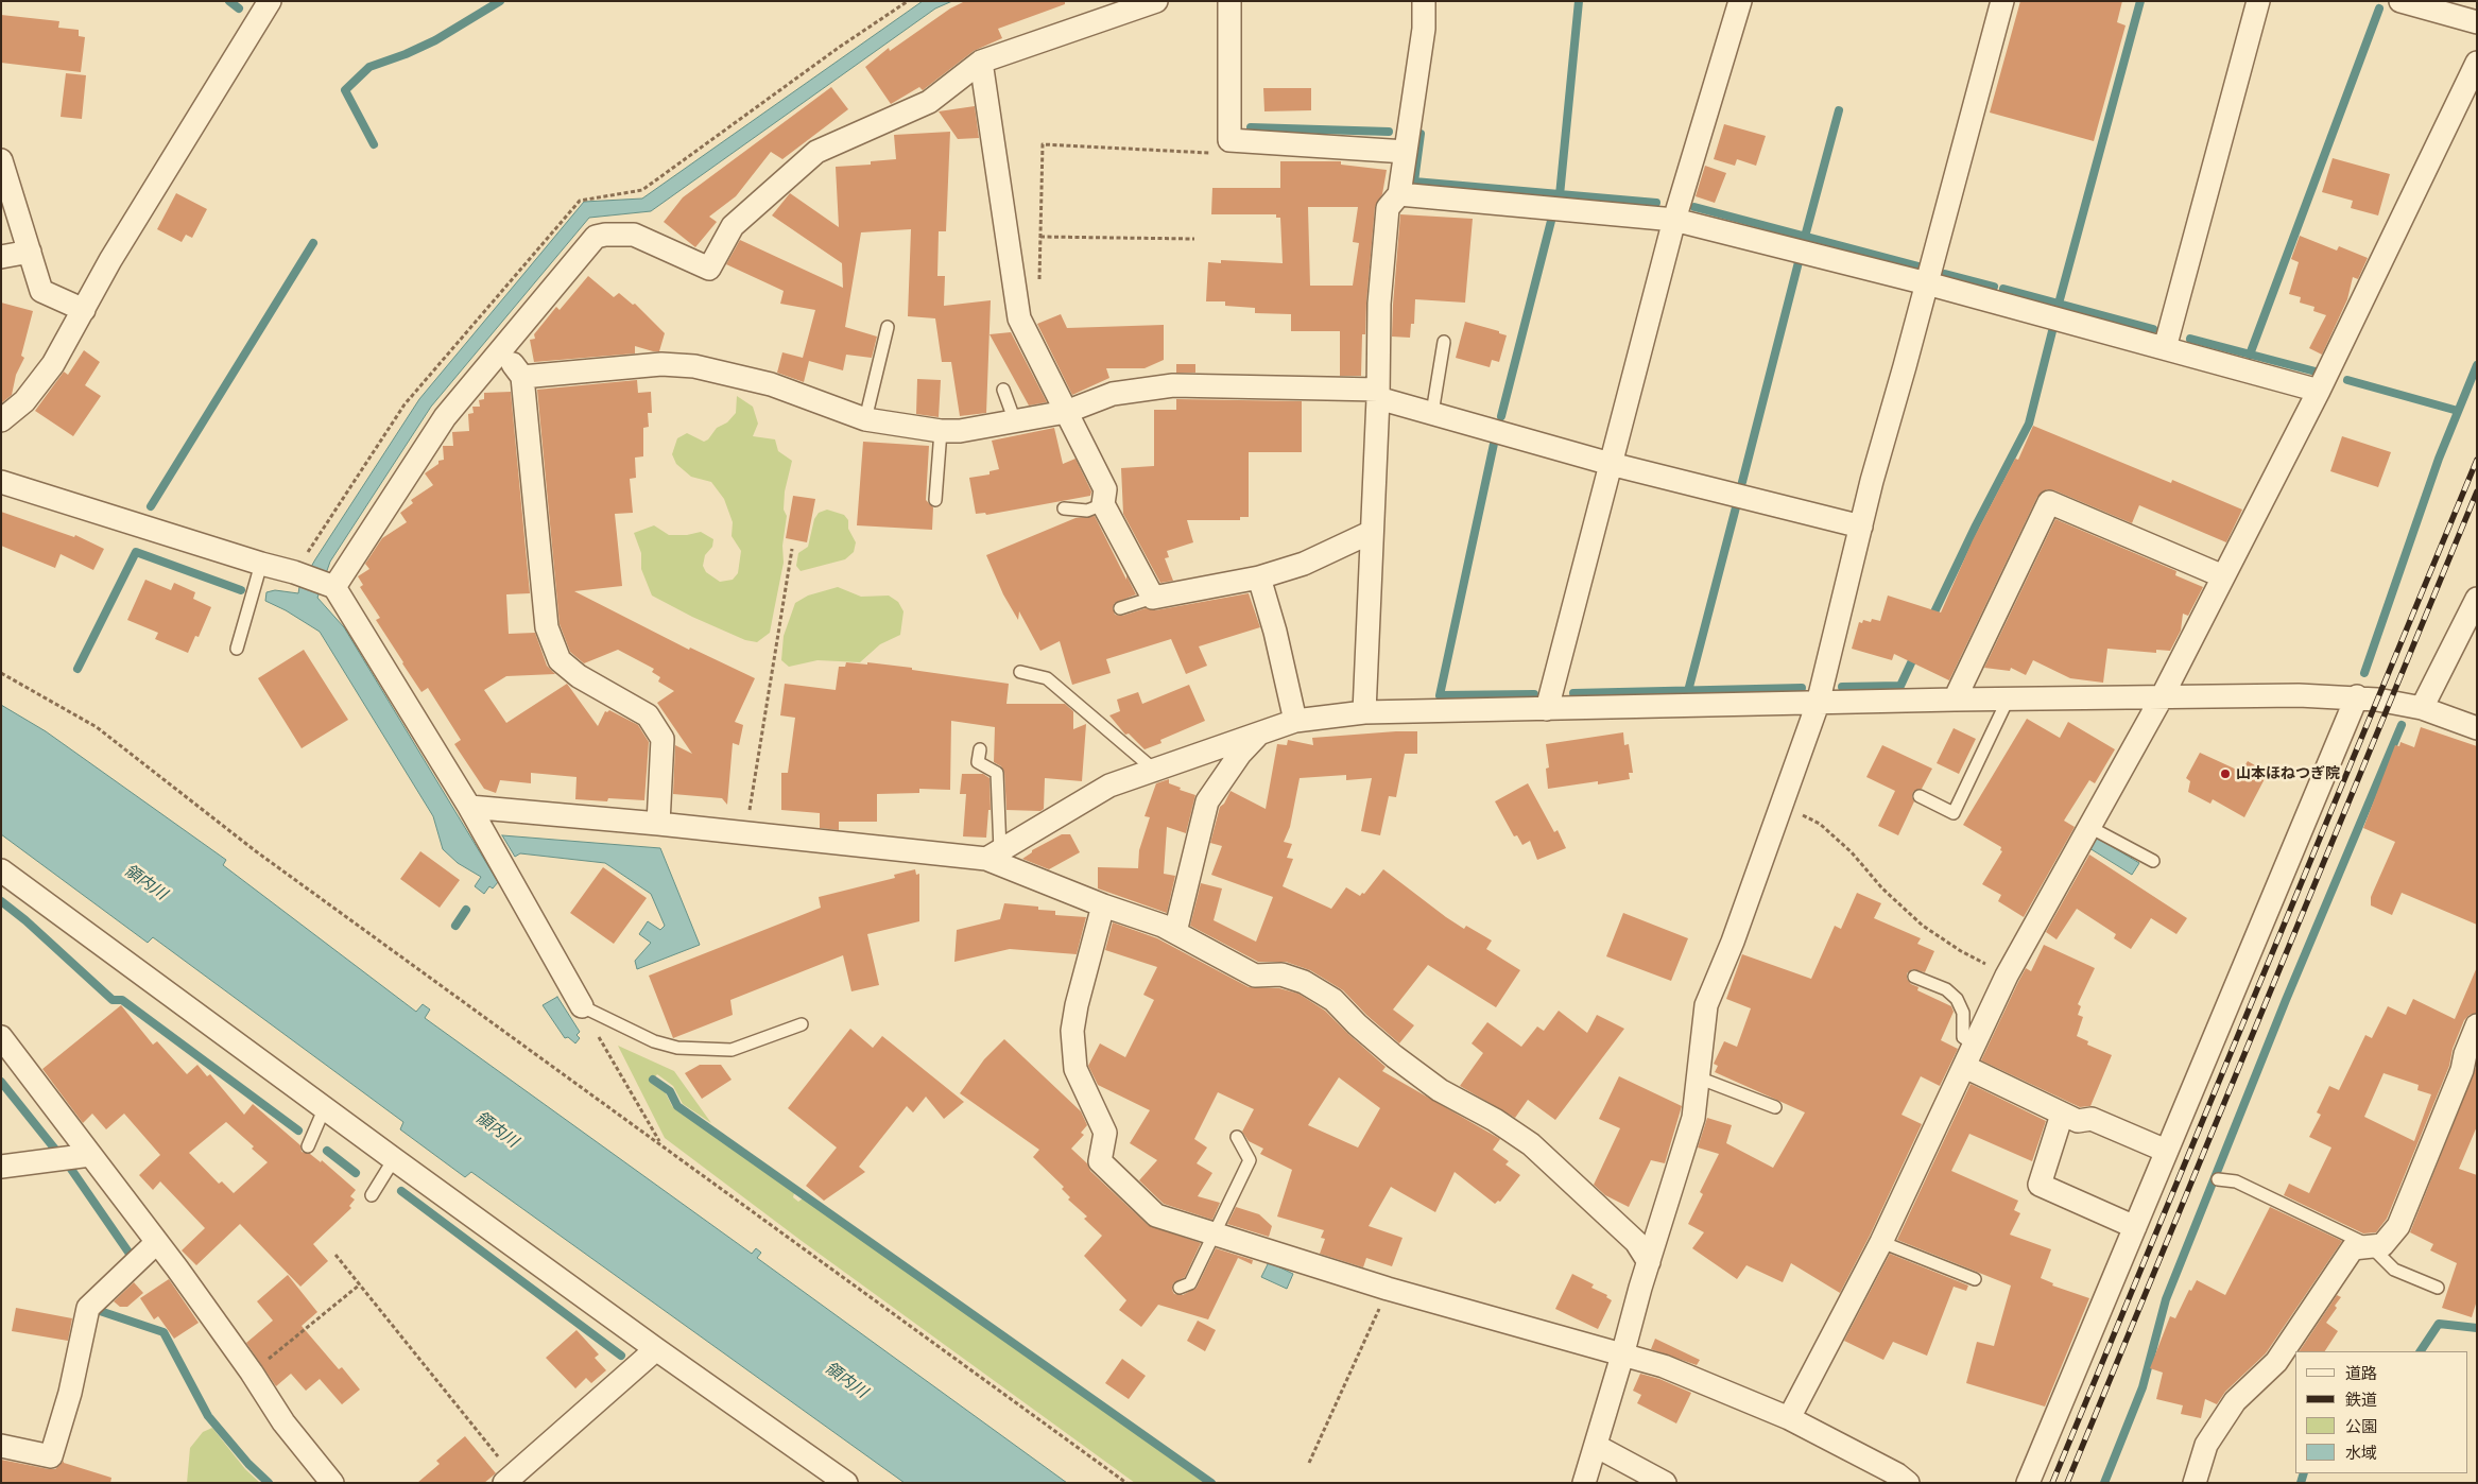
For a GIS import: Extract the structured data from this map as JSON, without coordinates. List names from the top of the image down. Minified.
{"water":["領内川"],"places":["山本ほねつぎ院"],"legend":["道路","鉄道","公園","水域"]}
